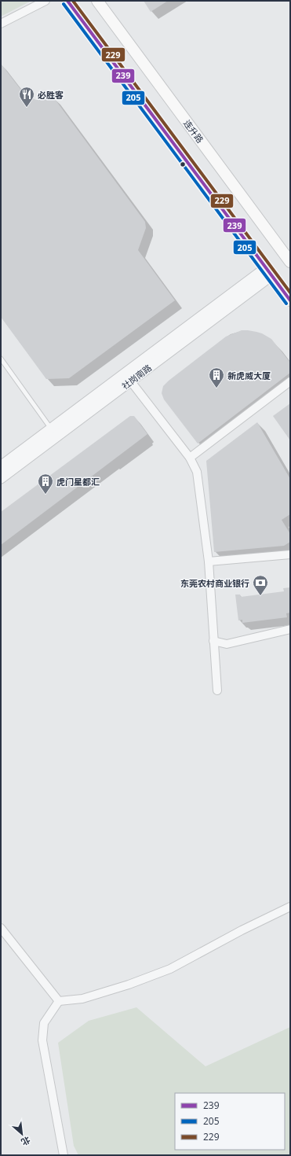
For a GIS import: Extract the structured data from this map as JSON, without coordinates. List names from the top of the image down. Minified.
{"streets":{"main road":["连升路"],"street":["社岗南路"]},"places":{"restaurant":["必胜客"],"building":["新虎威大厦","虎门星都汇"],"bank":["东莞农村商业银行"]},"lines":["transit line 239","transit line 229","transit line 205"],"legend":["239","205","229"],"north":"bottom right"}
